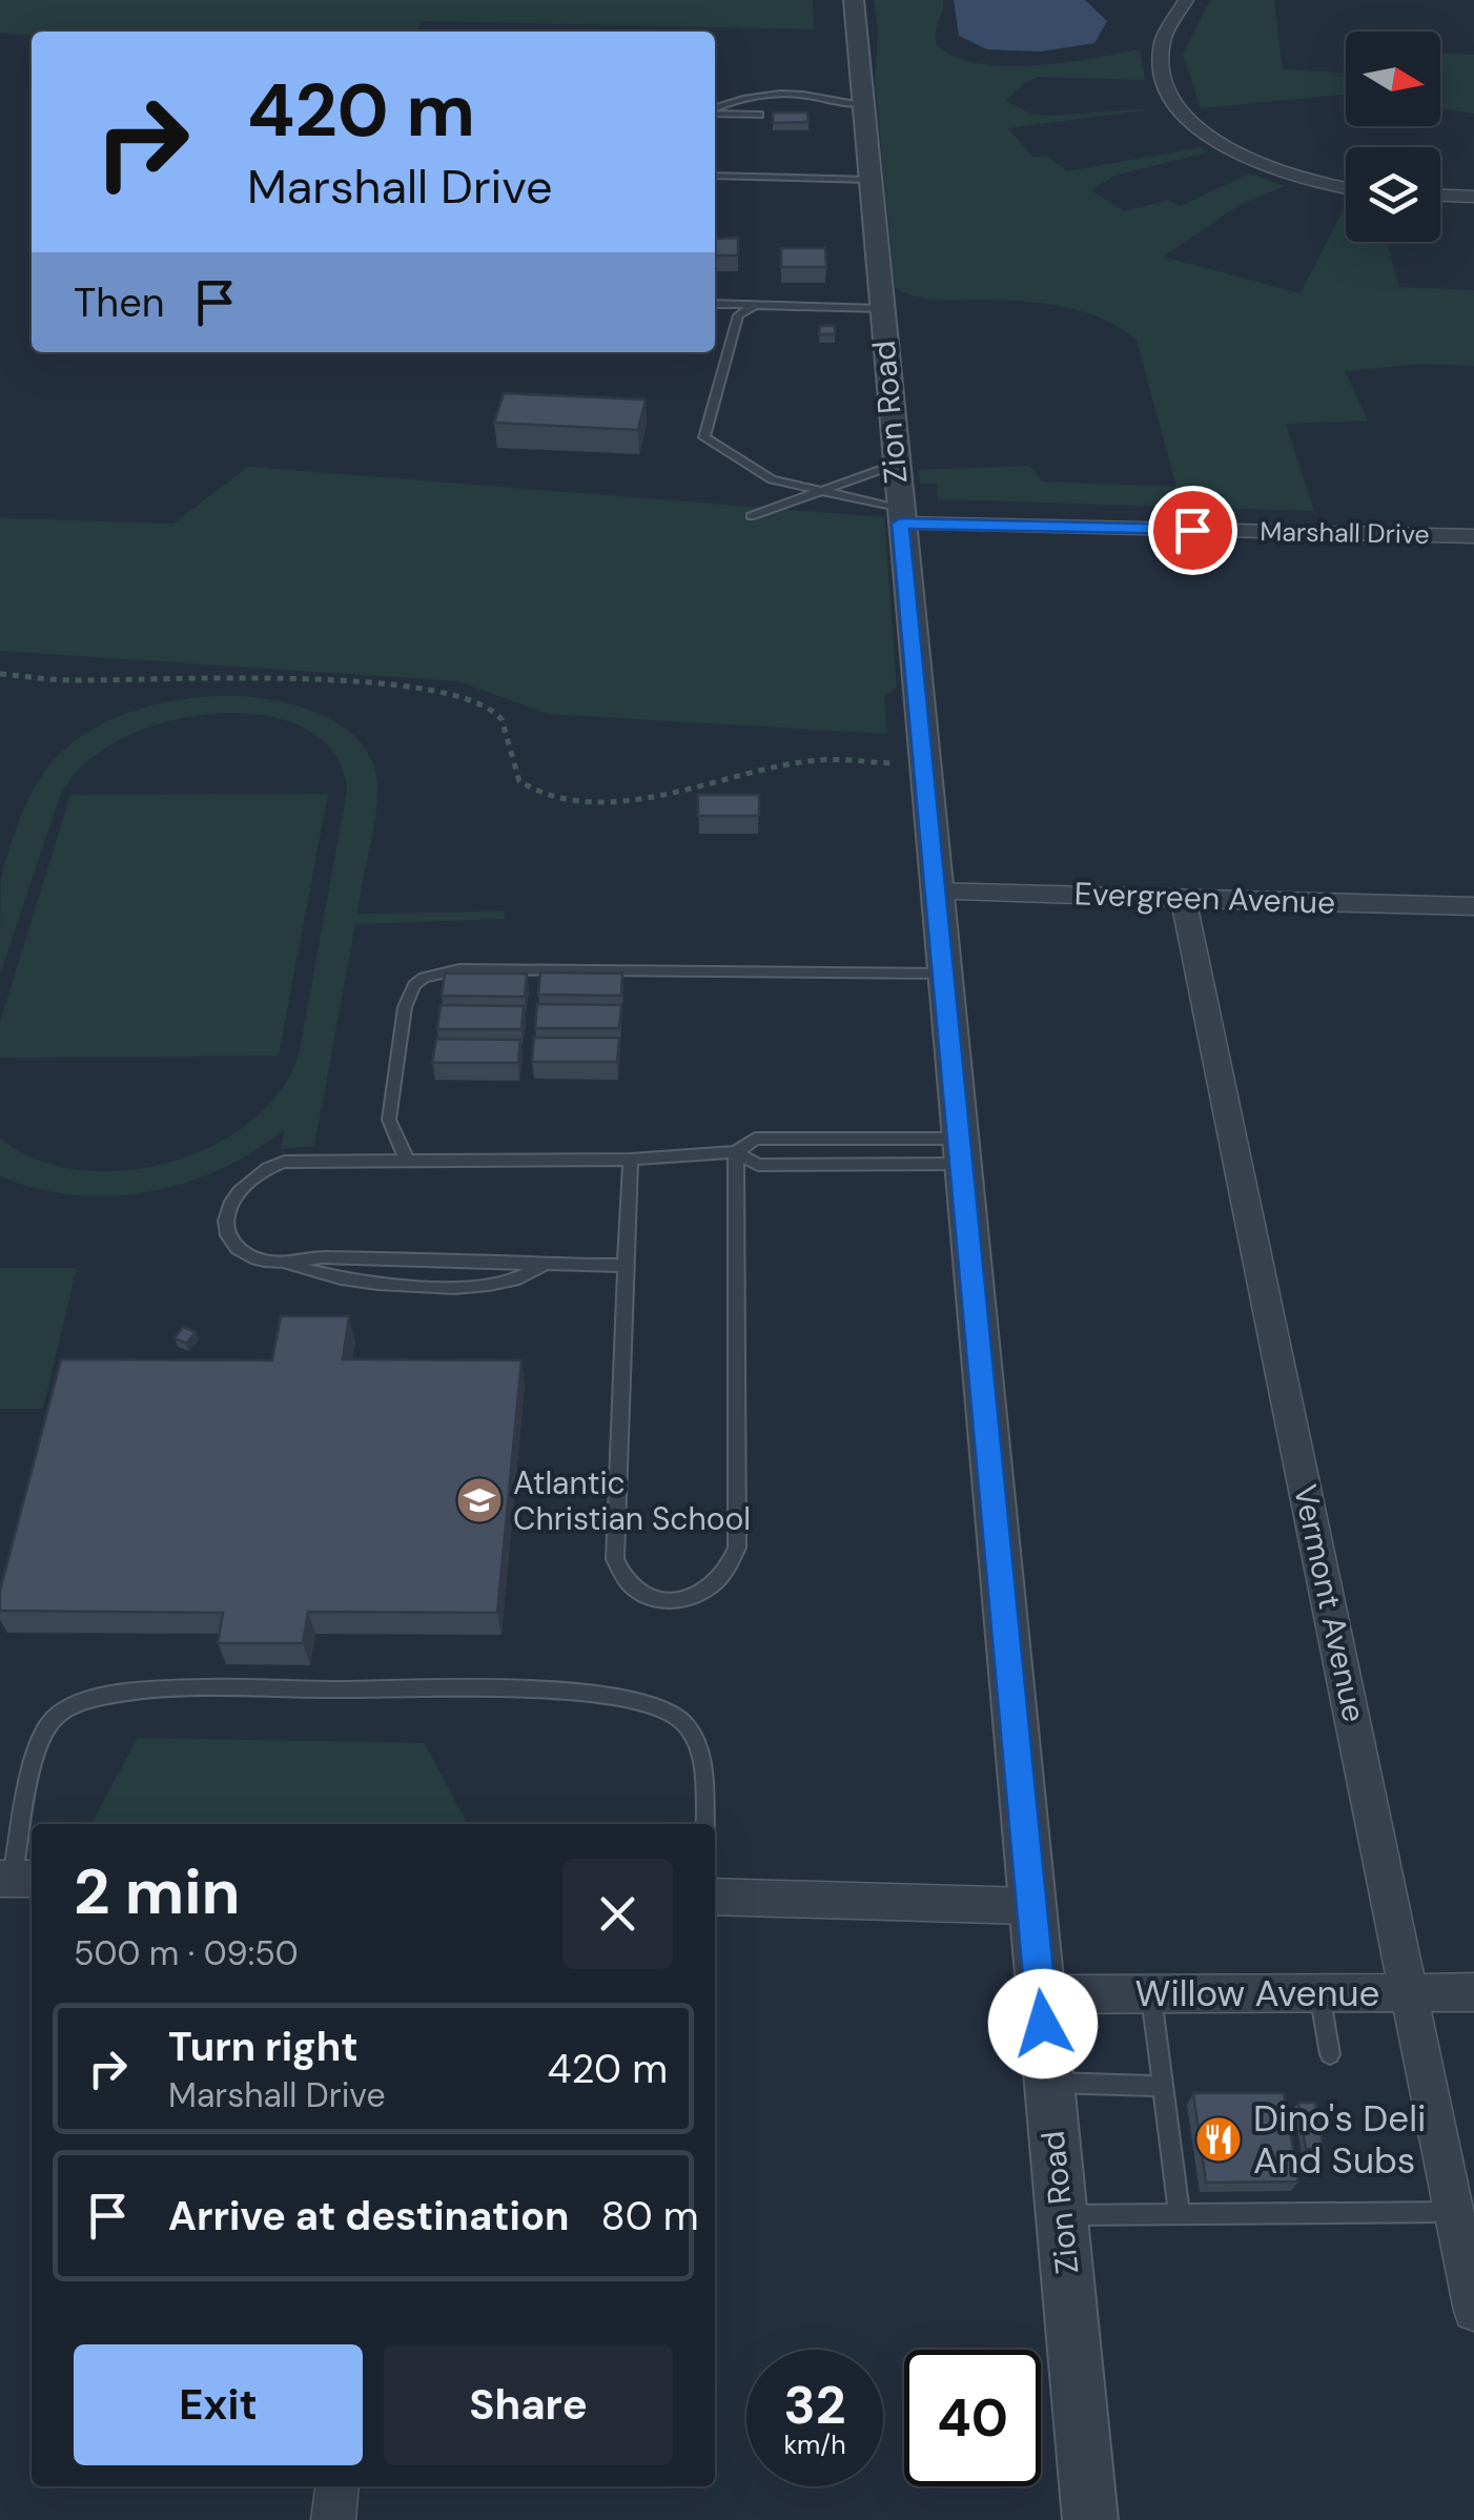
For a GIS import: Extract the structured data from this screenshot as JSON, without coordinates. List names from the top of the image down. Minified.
{"streets":{"street":["Zion Road","Marshall Drive","Evergreen Avenue","Vermont Avenue","Willow Avenue"]},"crossings":[["Zion Road","Marshall Drive"],["Zion Road","Evergreen Avenue"],["Zion Road","Willow Avenue"],["Evergreen Avenue","Vermont Avenue"],["Vermont Avenue","Willow Avenue"]],"places":{"school or university":["Atlantic Christian School"],"restaurant":["Dino's Deli And Subs"]},"north":"right","page":{"turn":["420 m","Marshall Drive"],"then":"Then","heading":["2 min","500 m · 09:50"],"list":[{"name":"Turn right","note":"Marshall Drive","value":"420 m"},{"name":"Arrive at destination","value":"80 m"}],"buttons":["Exit","Share"],"speed":"32 km/h","limit":"40"}}
